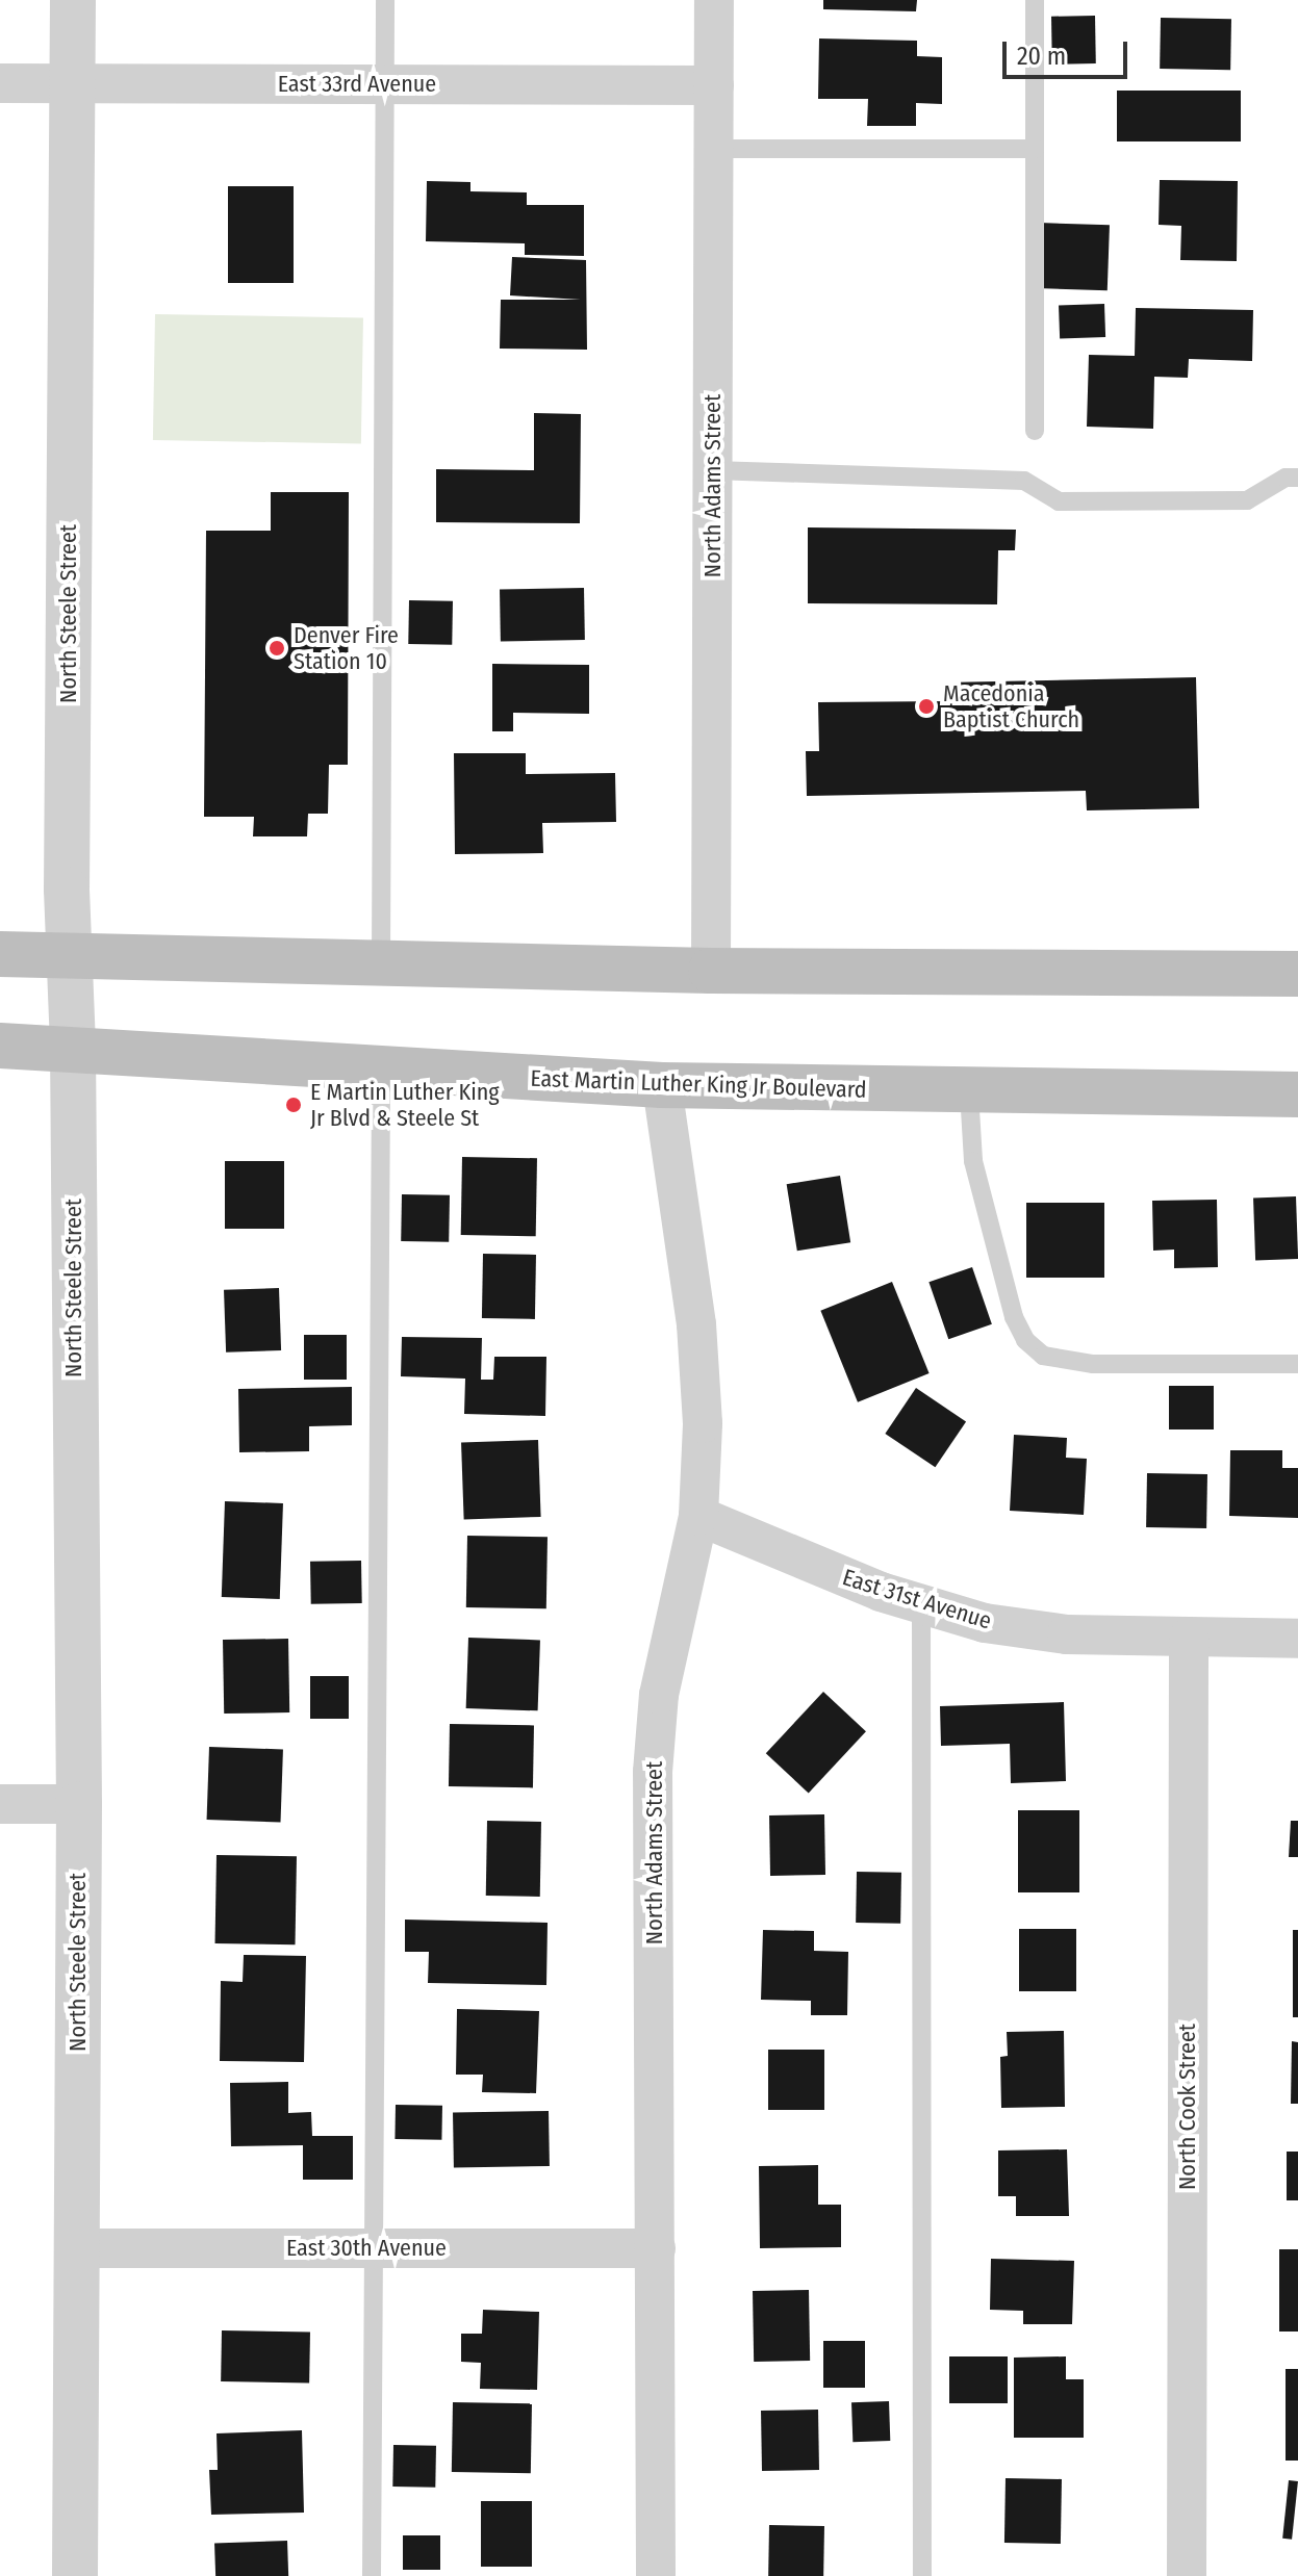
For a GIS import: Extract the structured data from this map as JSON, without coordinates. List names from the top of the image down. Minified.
{"streets":{"main road":["East Martin Luther King Jr Boulevard"],"street":["East 33rd Avenue","North Adams Street","North Steele Street","East 31st Avenue","North Cook Street","East 30th Avenue"]},"crossings":[["East 33rd Avenue","North Adams Street"],["East 33rd Avenue","North Steele Street"],["North Adams Street","East Martin Luther King Jr Boulevard"],["North Adams Street","East 31st Avenue"],["North Adams Street","East 30th Avenue"],["North Steele Street","East Martin Luther King Jr Boulevard"],["North Steele Street","East 30th Avenue"],["East 31st Avenue","North Cook Street"]],"places":["Denver Fire Station 10","Macedonia Baptist Church","E Martin Luther King Jr Blvd & Steele St"],"scale_bar":"20 m"}
